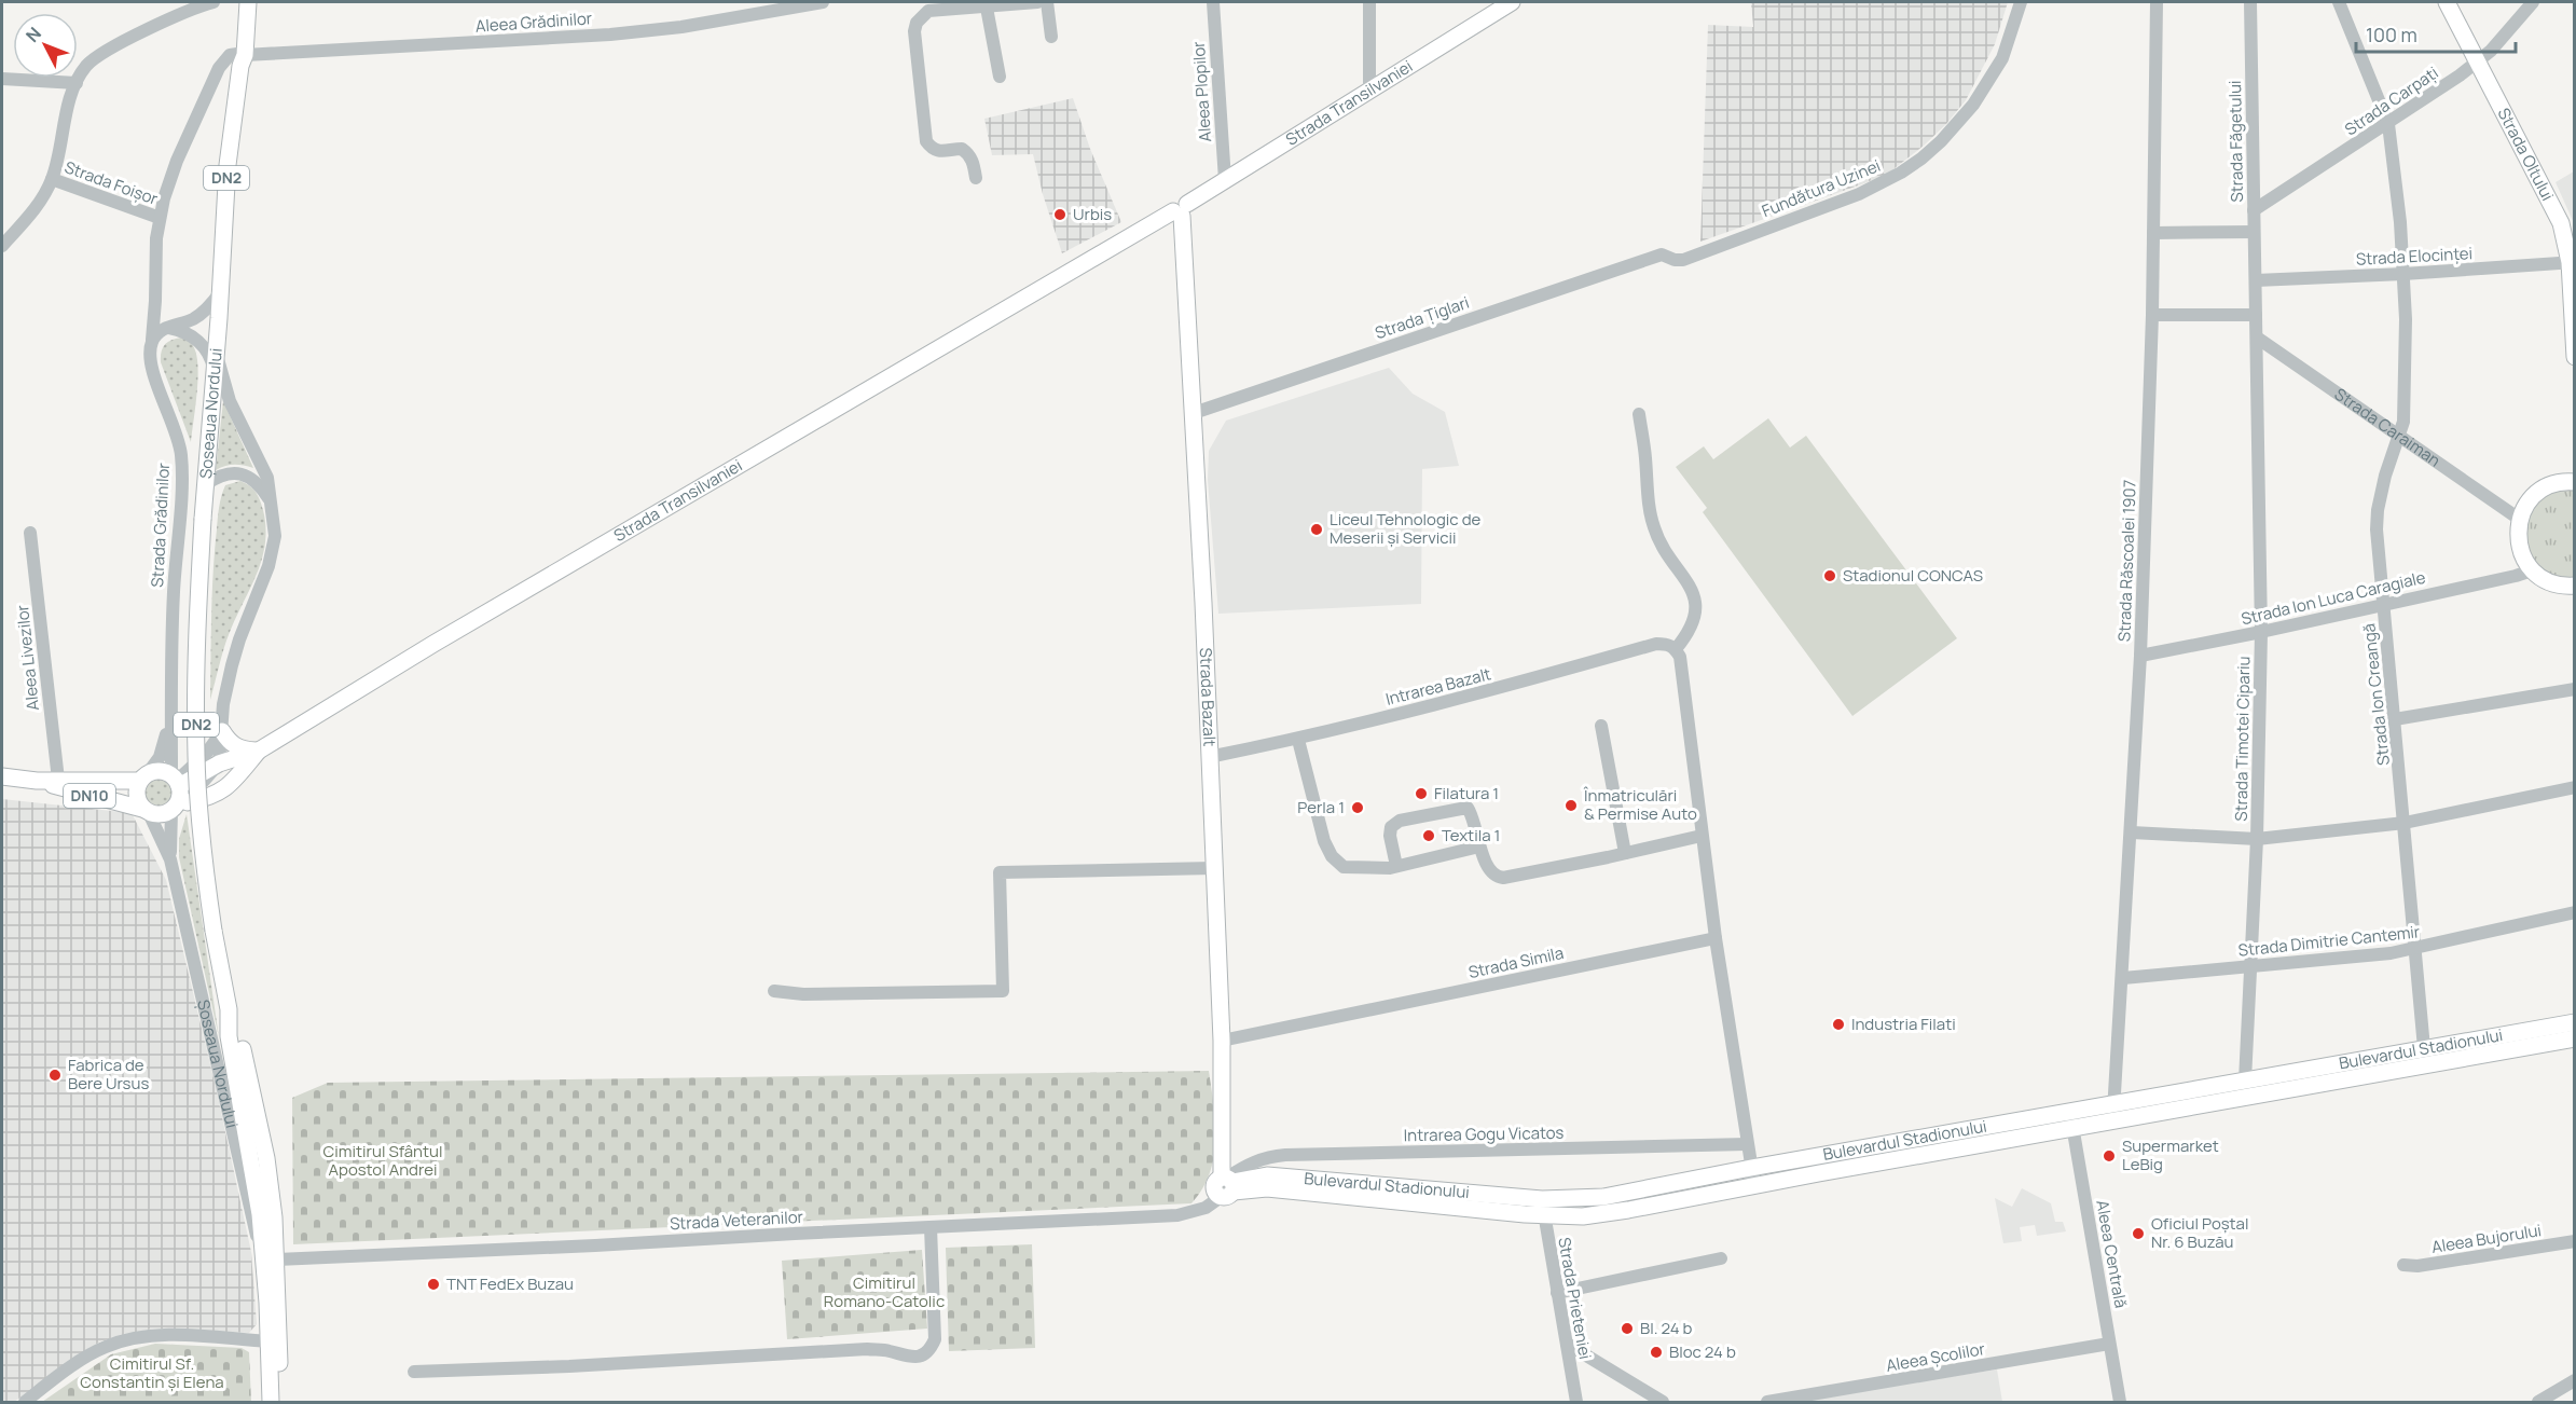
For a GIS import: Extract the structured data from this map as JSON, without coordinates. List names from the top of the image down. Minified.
{"streets":{"main road":["Strada Transilvaniei","Strada Oltului","DN2","Șoseaua Nordului","Strada Bazalt","DN10","Bulevardul Stadionului"],"street":["Aleea Grădinilor","Aleea Plopilor","Strada Carpați","Strada Făgetului","Strada Foișor","Fundătura Uzinei","Strada Elocinței","Strada Țiglari","Strada Caraiman","Strada Grădinilor","Strada Răscoalei 1907","Strada Ion Luca Caragiale","Aleea Livezilor","Intrarea Bazalt","Strada Ion Creangă","Strada Timotei Cipariu","Strada Dimitrie Cantemir","Strada Simila","Intrarea Gogu Vicatos","Strada Veteranilor","Aleea Bujorului","Aleea Centrală","Strada Prieteniei","Aleea Școlilor"]},"crossings":[["Aleea Grădinilor","Șoseaua Nordului"],["Aleea Grădinilor","Strada Grădinilor"],["Aleea Plopilor","Strada Transilvaniei"],["Strada Carpați","Strada Făgetului"],["Strada Carpați","Strada Oltului"],["Strada Carpați","Strada Ion Creangă"],["Strada Transilvaniei","Șoseaua Nordului"],["Strada Transilvaniei","Strada Bazalt"],["Strada Transilvaniei","DN10"],["Strada Făgetului","Strada Elocinței"],["Strada Făgetului","Strada Timotei Cipariu"],["Strada Oltului","Strada Elocinței"],["Strada Foișor","Strada Grădinilor"],["Fundătura Uzinei","Strada Țiglari"],["Strada Elocinței","Strada Ion Creangă"],["Strada Elocinței","Strada Timotei Cipariu"],["Strada Țiglari","Strada Bazalt"],["Șoseaua Nordului","Strada Grădinilor"],["Șoseaua Nordului","DN10"],["Șoseaua Nordului","Strada Veteranilor"],["Strada Caraiman","Strada Ion Creangă"],["Strada Caraiman","Strada Timotei Cipariu"],["Strada Răscoalei 1907","Strada Ion Luca Caragiale"],["Strada Răscoalei 1907","Strada Dimitrie Cantemir"],["Strada Răscoalei 1907","Bulevardul Stadionului"],["Strada Ion Luca Caragiale","Strada Ion Creangă"],["Strada Ion Luca Caragiale","Strada Timotei Cipariu"],["Aleea Livezilor","DN10"],["Intrarea Bazalt","Strada Bazalt"],["Strada Ion Creangă","Strada Dimitrie Cantemir"],["Strada Ion Creangă","Bulevardul Stadionului"],["Strada Bazalt","Strada Simila"],["Strada Bazalt","Bulevardul Stadionului"],["Strada Bazalt","Intrarea Gogu Vicatos"],["Strada Bazalt","Strada Veteranilor"],["Strada Timotei Cipariu","Strada Dimitrie Cantemir"],["Strada Timotei Cipariu","Bulevardul Stadionului"],["Bulevardul Stadionului","Intrarea Gogu Vicatos"],["Bulevardul Stadionului","Strada Veteranilor"],["Bulevardul Stadionului","Aleea Centrală"],["Bulevardul Stadionului","Strada Prieteniei"],["Intrarea Gogu Vicatos","Strada Veteranilor"],["Aleea Centrală","Aleea Școlilor"]],"parks":["Cimitirul Sfântul Apostol Andrei","Cimitirul Romano-Catolic","Cimitirul Sf. Constantin și Elena"],"places":["Urbis","Liceul Tehnologic de Meserii și Servicii","Stadionul CONCAS","Filatura 1","Înmatriculări & Permise Auto","Perla 1","Textila 1","Industria Filati","Fabrica de Bere Ursus","Supermarket LeBig","Oficiul Poștal Nr. 6 Buzău","TNT FedEx Buzau","Bl. 24 b","Bloc 24 b"],"scale_bar":"100 m","north":"top left"}
